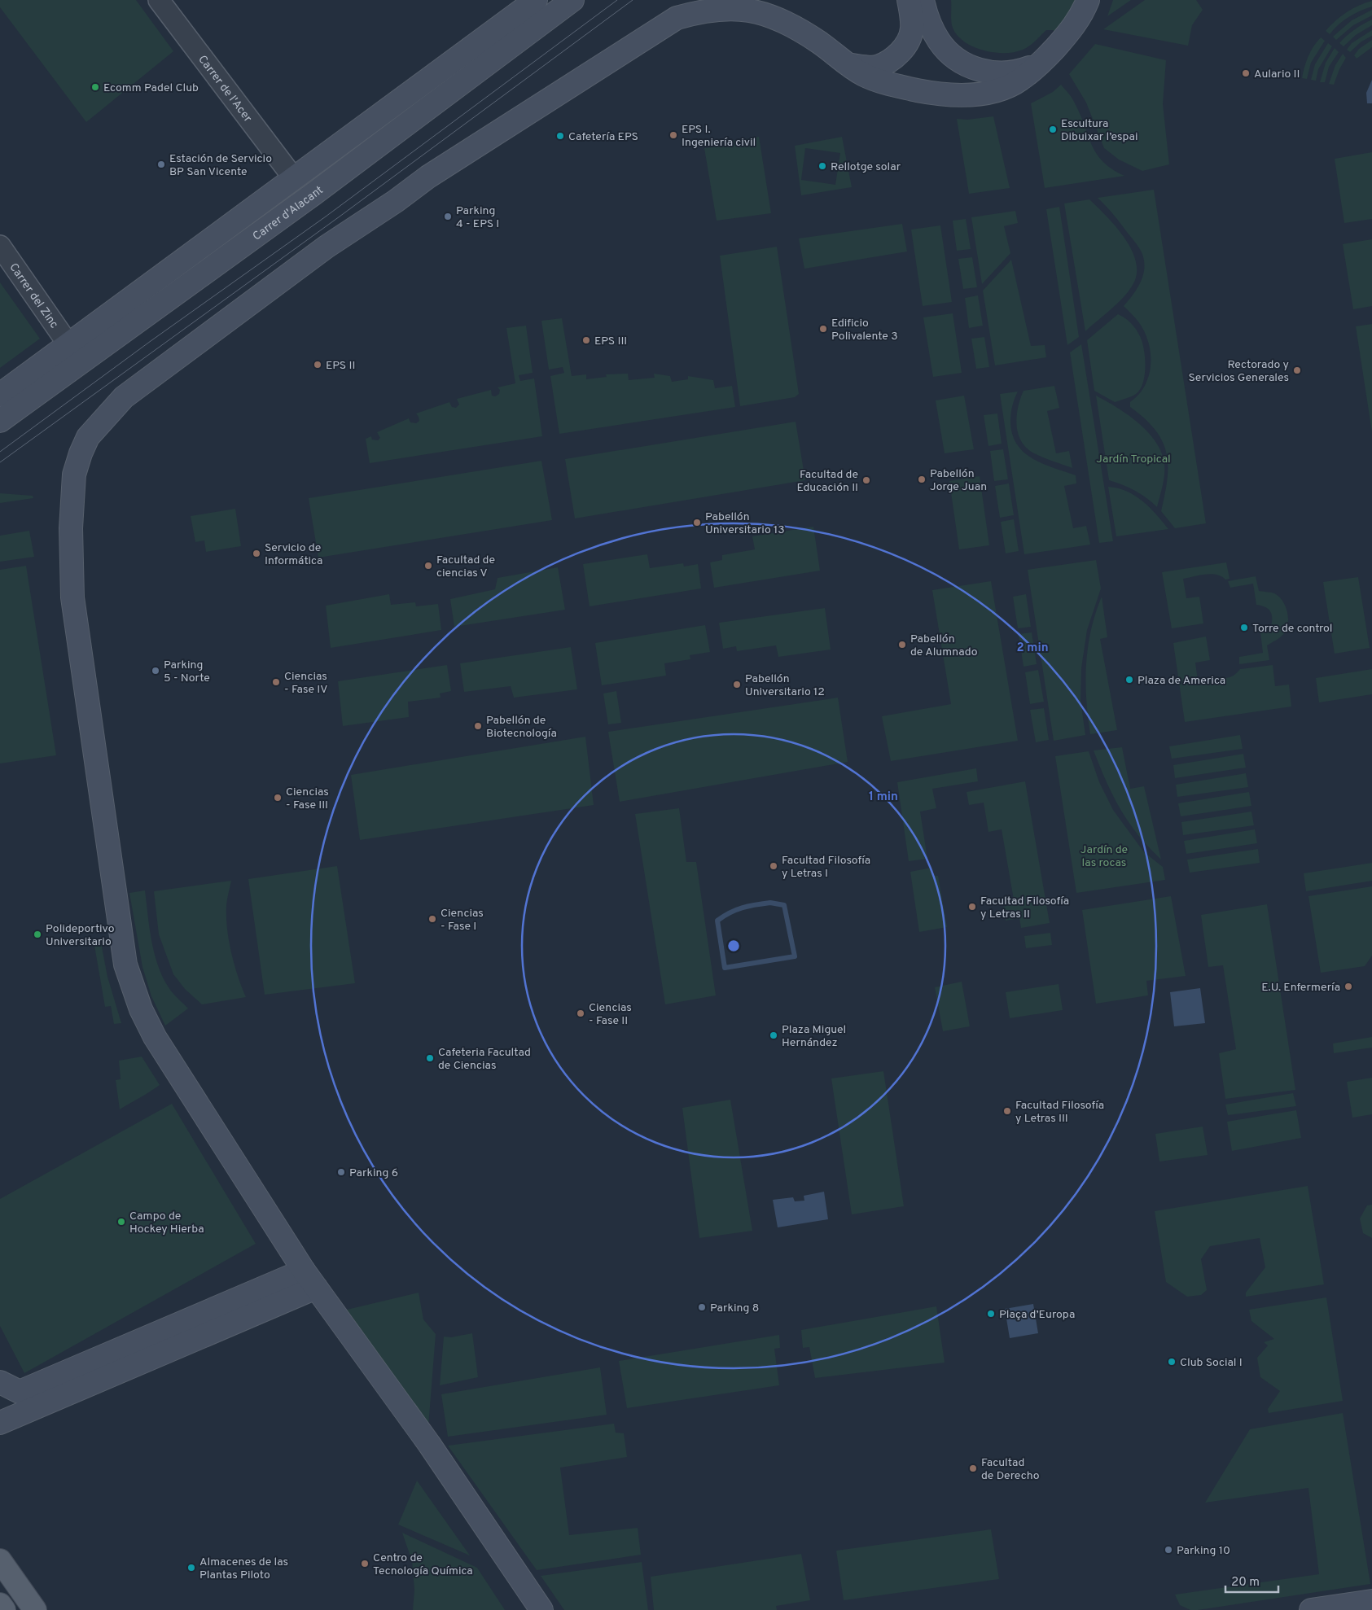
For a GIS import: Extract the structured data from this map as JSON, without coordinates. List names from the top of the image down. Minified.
{"streets":{"street":["Carrer de l'Acer","Carrer d'Alacant","Carrer del Zinc"]},"parks":["Jardín Tropical","Jardín de las rocas"],"places":["Aulario II","Ecomm Padel Club","Escultura Dibuixar l’espai","EPS I. Ingeniería civil","Cafetería EPS","Estación de Servicio BP San Vicente","Rellotge solar","Parking 4 - EPS I","Edificio Polivalente 3","EPS III","EPS II","Rectorado y Servicios Generales","Pabellón Jorge Juan","Facultad de Educación II","Pabellón Universitario 13","Servicio de Informática","Facultad de ciencias V","Torre de control","Pabellón de Alumnado","Parking 5 - Norte","Plaza de America","Ciencias - Fase IV","Pabellón Universitario 12","Pabellón de Biotecnología","Ciencias - Fase III","Facultad Filosofía y Letras I","Facultad Filosofía y Letras II","Ciencias - Fase I","Polideportivo Universitario","E.U. Enfermería","Ciencias - Fase II","Plaza Miguel Hernández","Cafeteria Facultad de Ciencias","Facultad Filosofía y Letras III","Parking 6","Campo de Hockey Hierba","Parking 8","Plaça d’Europa","Club Social I","Facultad de Derecho","Parking 10","Centro de Tecnología Química","Almacenes de las Plantas Piloto"],"scale_bar":"20 m","rings":["2 min","1 min"]}
